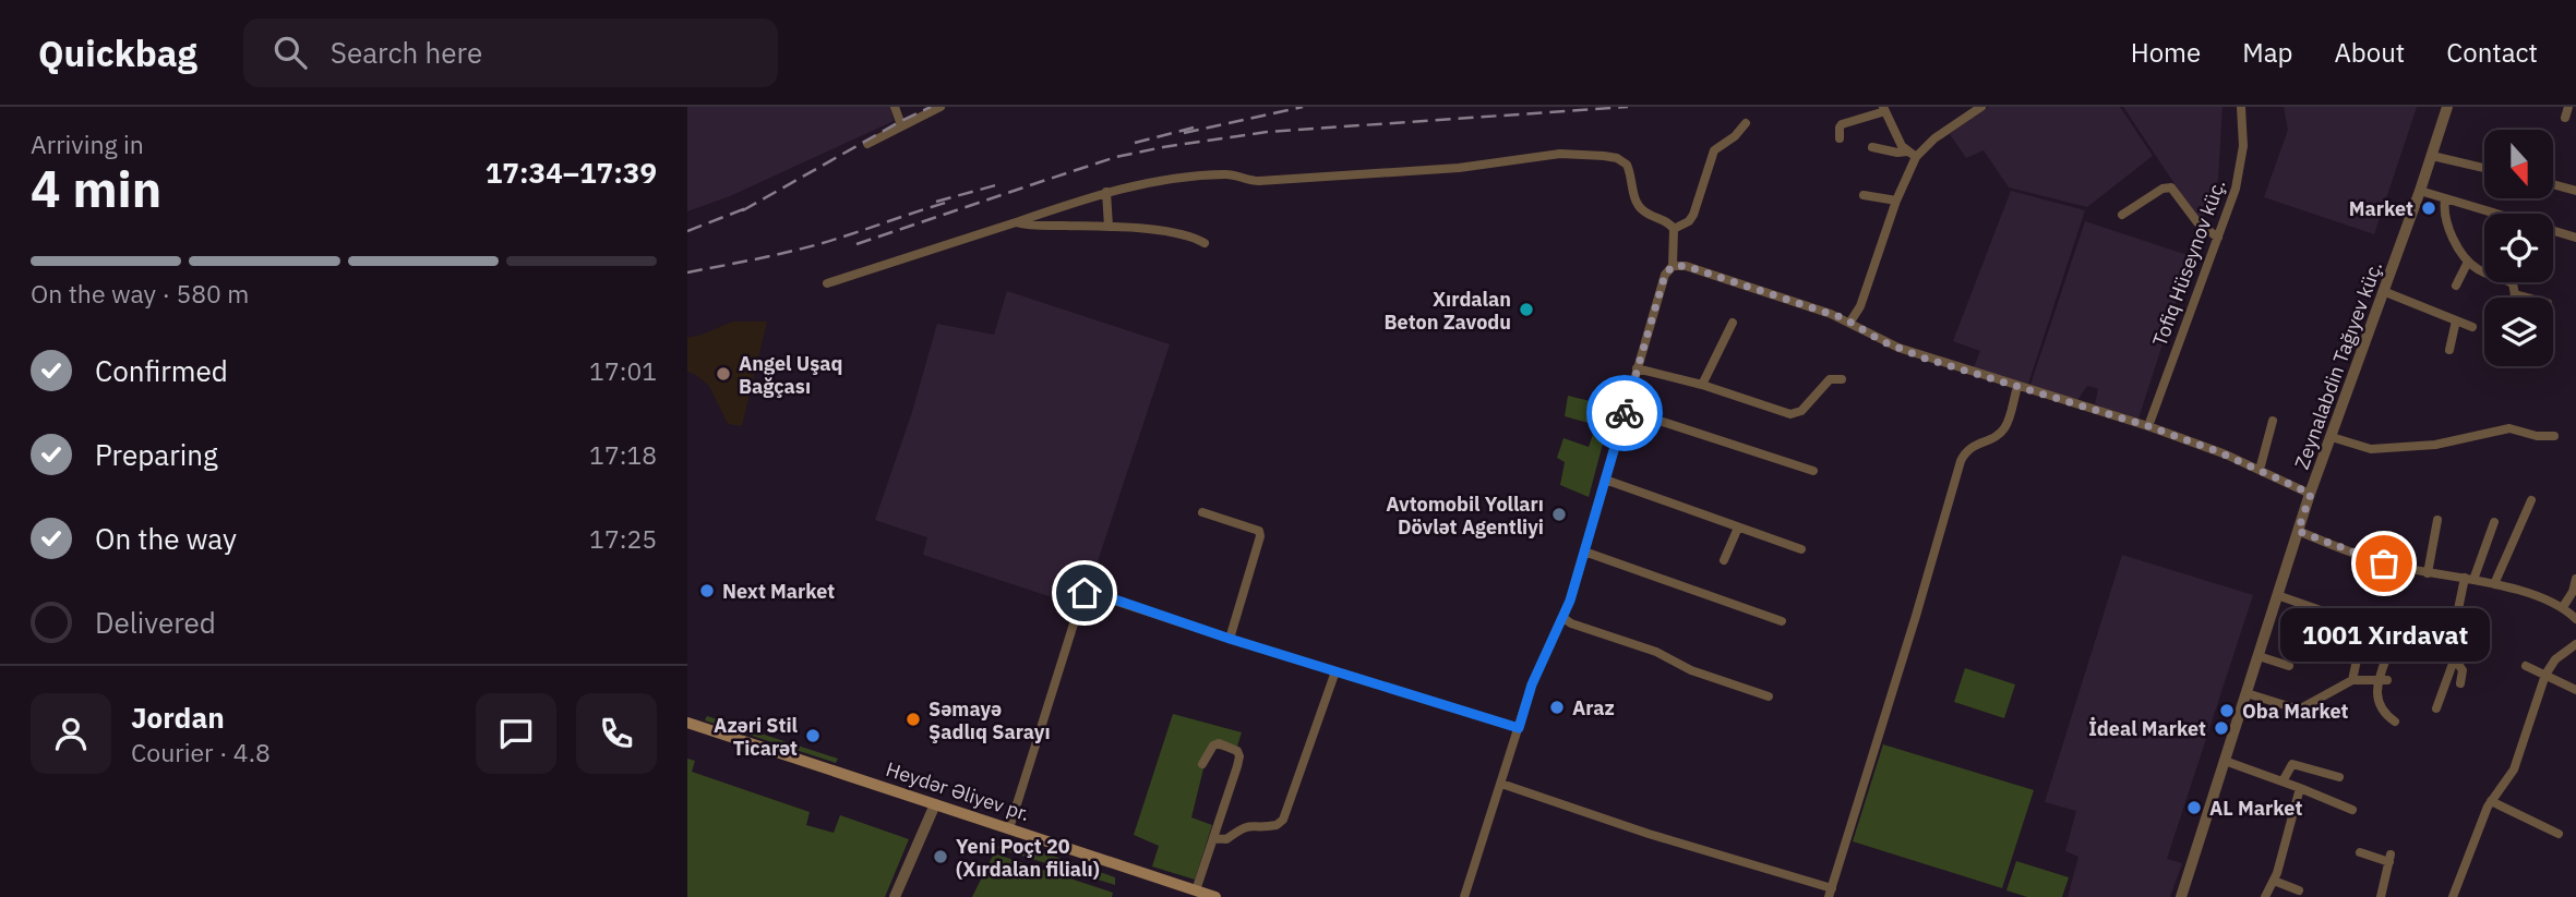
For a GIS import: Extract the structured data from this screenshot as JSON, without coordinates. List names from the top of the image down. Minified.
{"streets":{"main road":["Heydər Əliyev pr."],"street":["Tofiq Hüseynov küç.","Zeynalabdin Tağıyev küç."]},"places":["Market","Xırdalan Beton Zavodu","Angel Uşaq Bağçası","Avtomobil Yolları Dövlət Agentliyi","1001 Xırdavat","Next Market","Araz","Oba Market","Səmayə Şadlıq Sarayı","İdeal Market","Azəri Stil Ticarət","AL Market","Yeni Poçt 20 (Xırdalan filialı)"],"north":"bottom","page":{"header":"Quickbag","search":"Search here","nav":["Home","Map","About","Contact"],"heading":["4 min","Arriving in","17:34–17:39"],"panel":["Jordan","Courier · 4.8"],"bar":"On the way · 580 m","list":[["Confirmed","17:01"],["Preparing","17:18"],["On the way","17:25"],"Delivered"],"bubble":"1001 Xırdavat"}}
